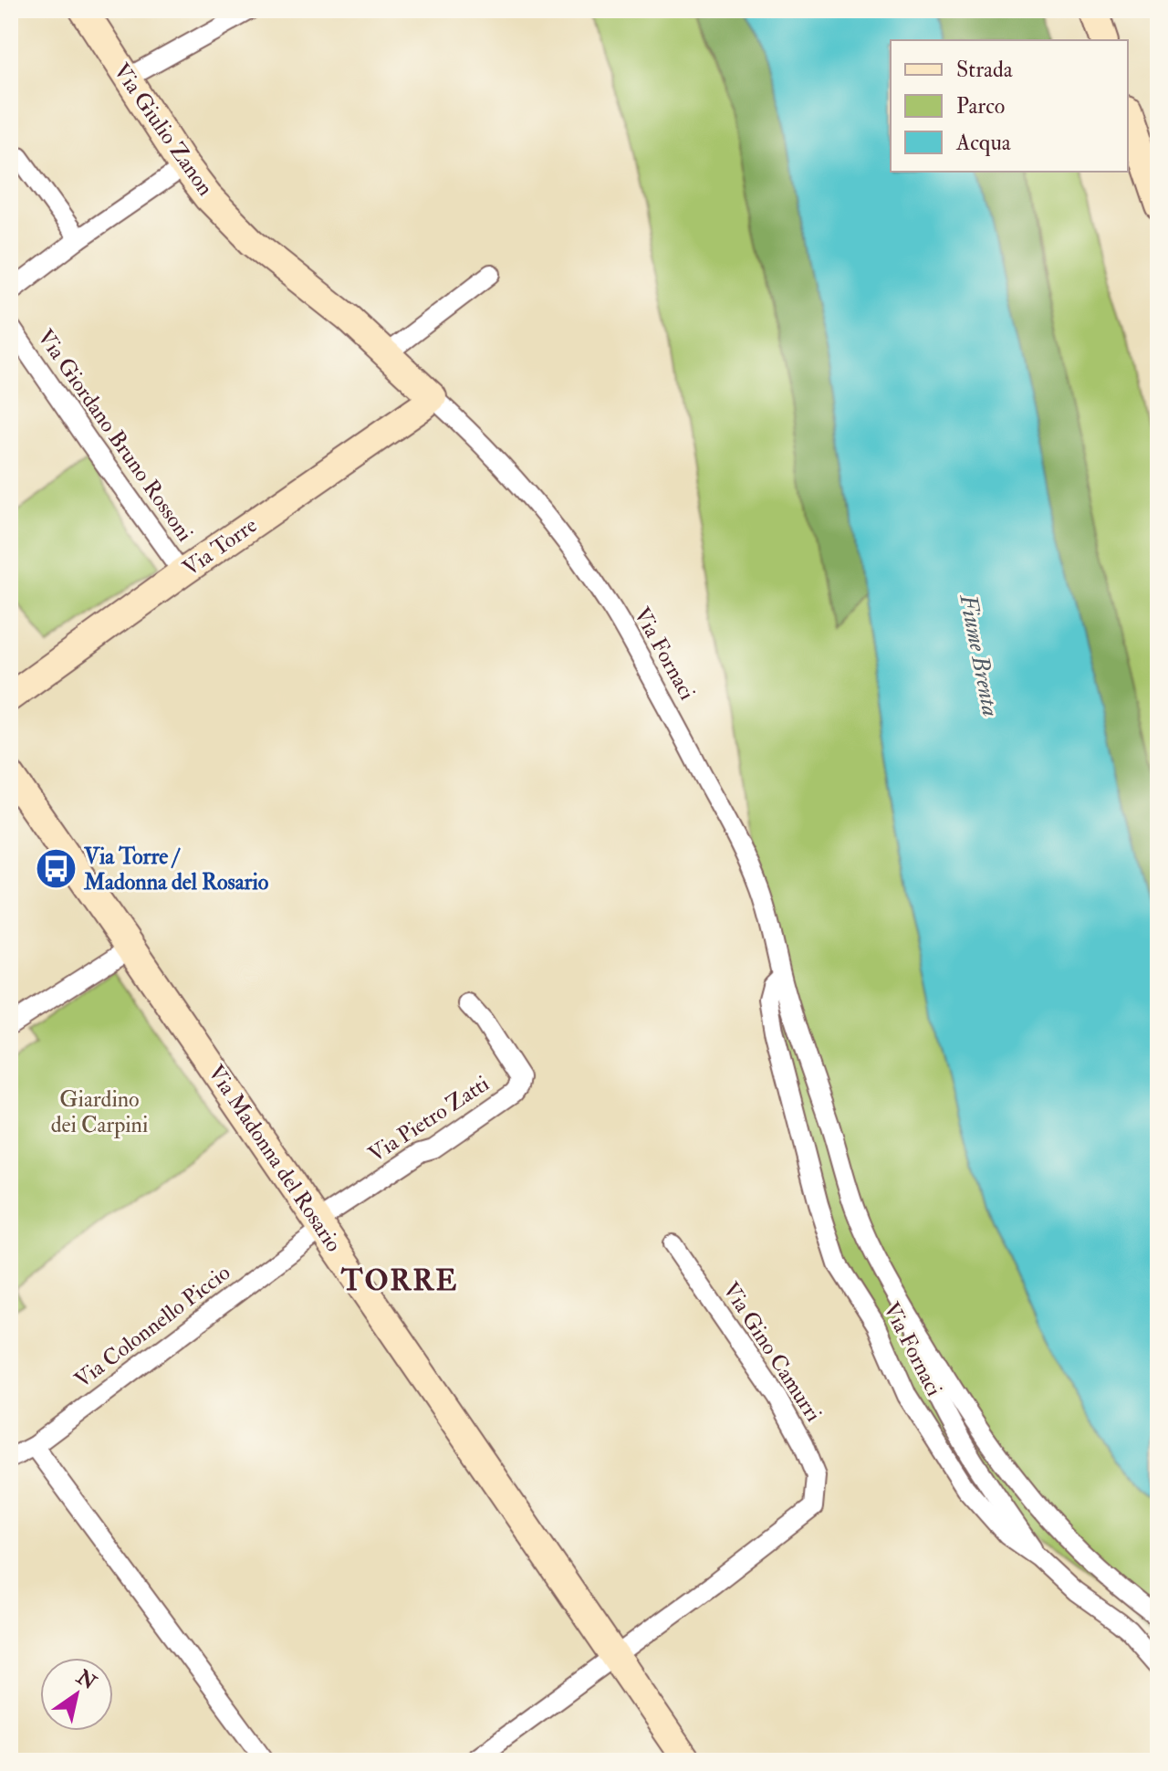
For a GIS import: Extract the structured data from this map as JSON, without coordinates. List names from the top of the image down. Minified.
{"streets":{"street":["Via Giulio Zanon","Via Giordano Bruno Rossoni","Via Torre","Via Fornaci","Via Pietro Zatti","Via Madonna del Rosario","Via Colonnello Piccio","Via Gino Camurri"]},"crossings":[["Via Giulio Zanon","Via Torre"],["Via Giulio Zanon","Via Fornaci"],["Via Giordano Bruno Rossoni","Via Torre"],["Via Torre","Via Fornaci"],["Via Pietro Zatti","Via Madonna del Rosario"],["Via Pietro Zatti","Via Colonnello Piccio"],["Via Madonna del Rosario","Via Colonnello Piccio"],["Via Madonna del Rosario","Via Gino Camurri"]],"districts":["TORRE"],"water":["Fiume Brenta"],"parks":["Giardino dei Carpini"],"places":{"bus stop":["Via Torre / Madonna del Rosario"]},"legend":["Strada","Parco","Acqua"],"north":"top right"}
